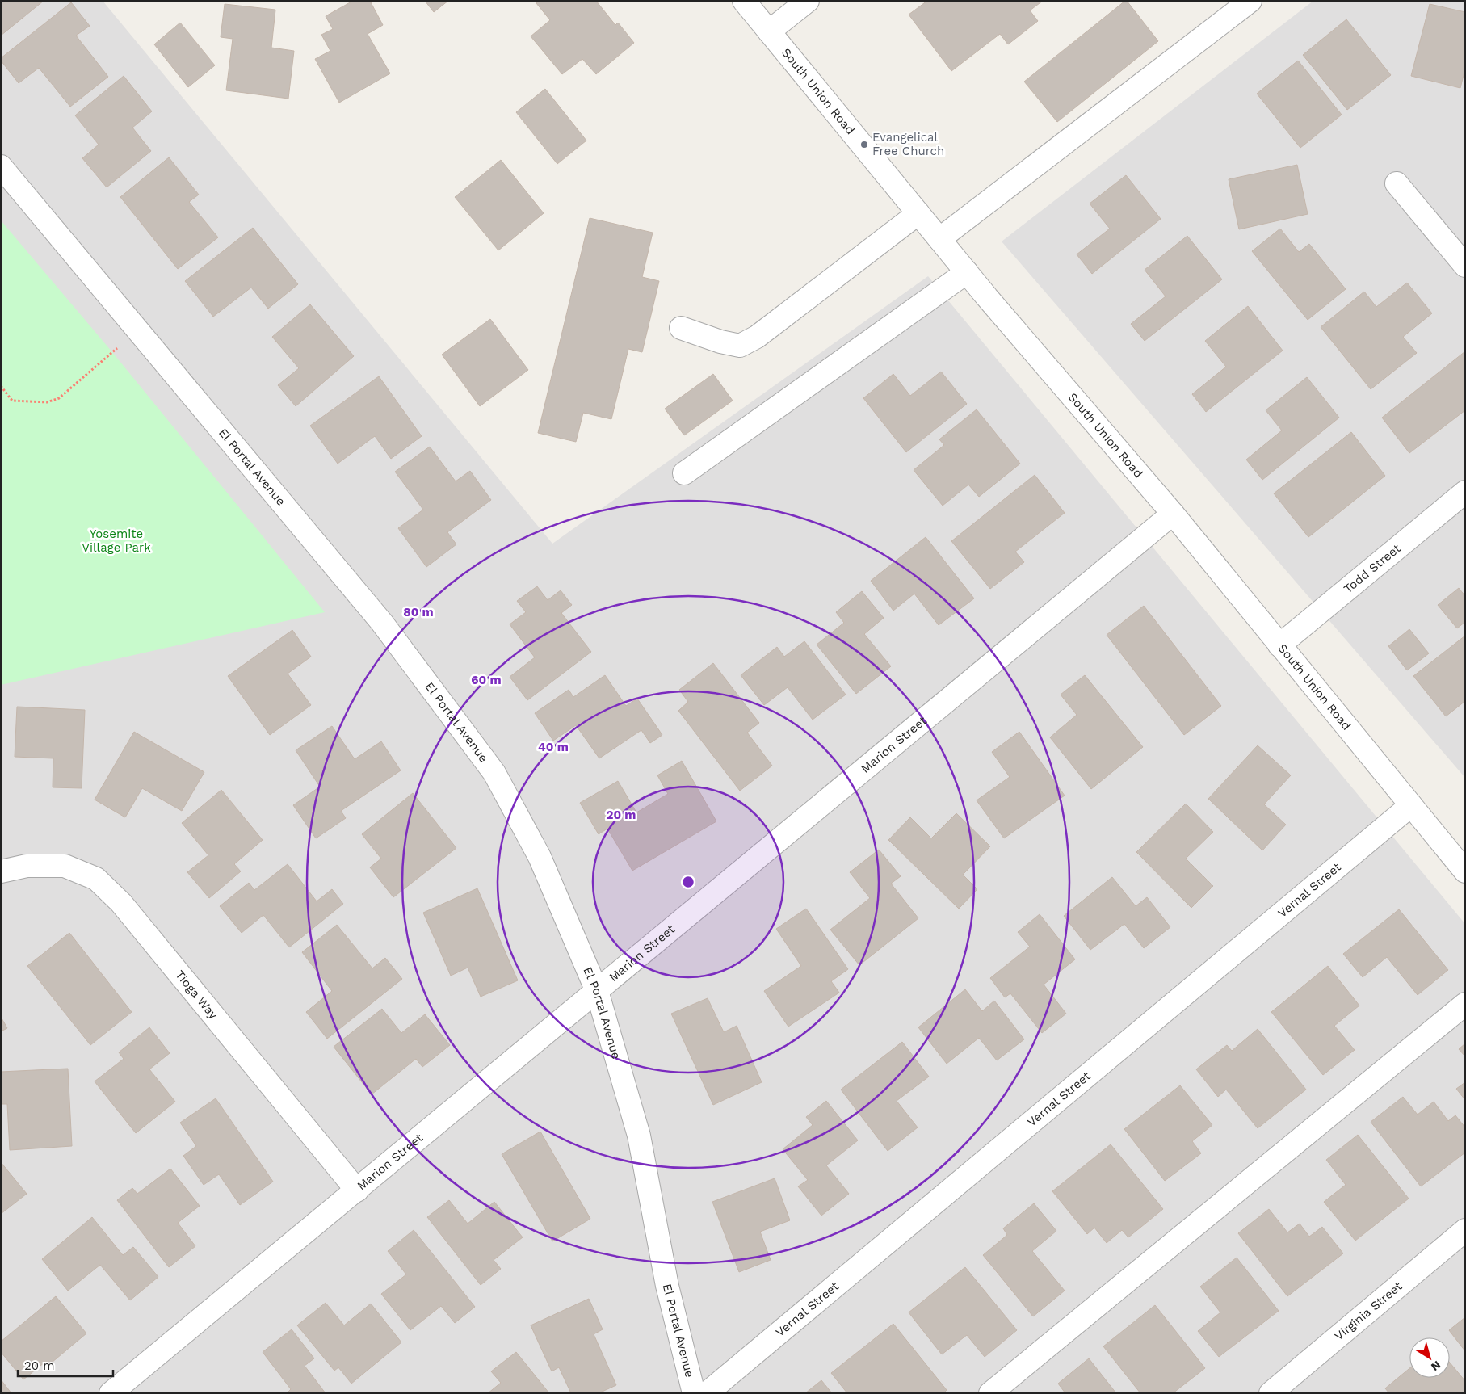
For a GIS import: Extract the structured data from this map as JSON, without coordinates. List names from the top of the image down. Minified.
{"streets":{"street":["South Union Road","El Portal Avenue","Todd Street","Marion Street","Vernal Street","Tioga Way","Virginia Street"]},"crossings":[["South Union Road","Todd Street"],["South Union Road","Marion Street"],["South Union Road","Vernal Street"],["El Portal Avenue","Marion Street"],["Marion Street","Tioga Way"]],"parks":["Yosemite Village Park"],"places":["Evangelical Free Church"],"scale_bar":"20 m","north":"bottom right","rings":["80 m","60 m","40 m","20 m"]}
